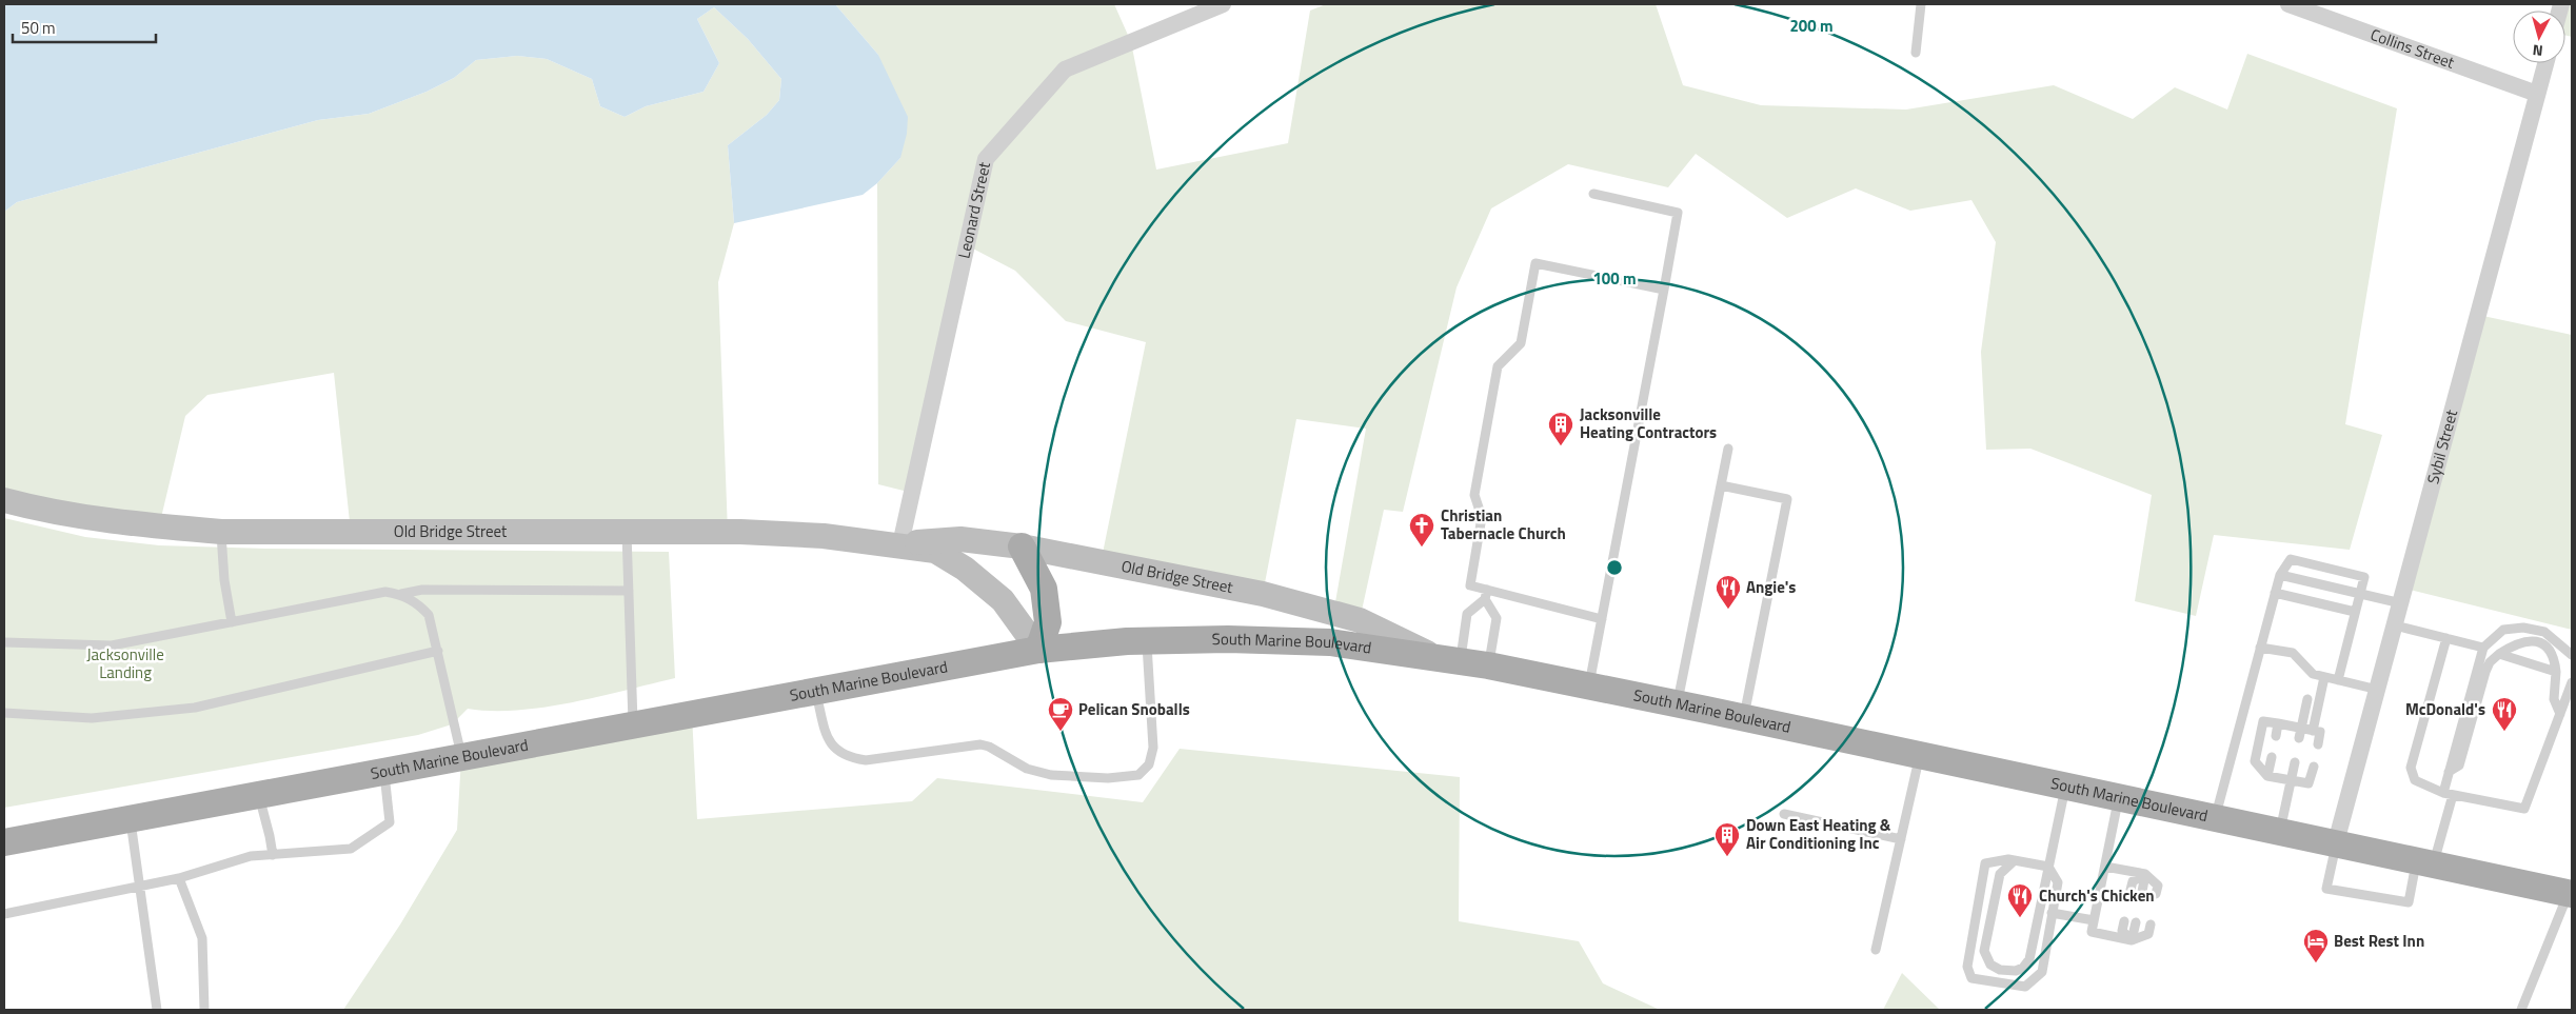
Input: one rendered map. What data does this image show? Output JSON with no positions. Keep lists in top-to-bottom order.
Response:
{
  "streets": {
    "main road": ["Old Bridge Street", "South Marine Boulevard"],
    "street": ["Collins Street", "Leonard Street", "Sybil Street"]
  },
  "crossings": [
    ["Collins Street", "Sybil Street"],
    ["Leonard Street", "Old Bridge Street"],
    ["Sybil Street", "South Marine Boulevard"],
    ["Old Bridge Street", "South Marine Boulevard"]
  ],
  "parks": ["Jacksonville Landing"],
  "places": {
    "building": ["Jacksonville Heating Contractors", "Down East Heating & Air Conditioning Inc"],
    "church": ["Christian Tabernacle Church"],
    "restaurant": ["Angie's", "McDonald's", "Church's Chicken"],
    "cafe": ["Pelican Snoballs"],
    "hotel": ["Best Rest Inn"]
  },
  "scale_bar": "50 m",
  "north": "bottom",
  "rings": ["200 m", "100 m"]
}
